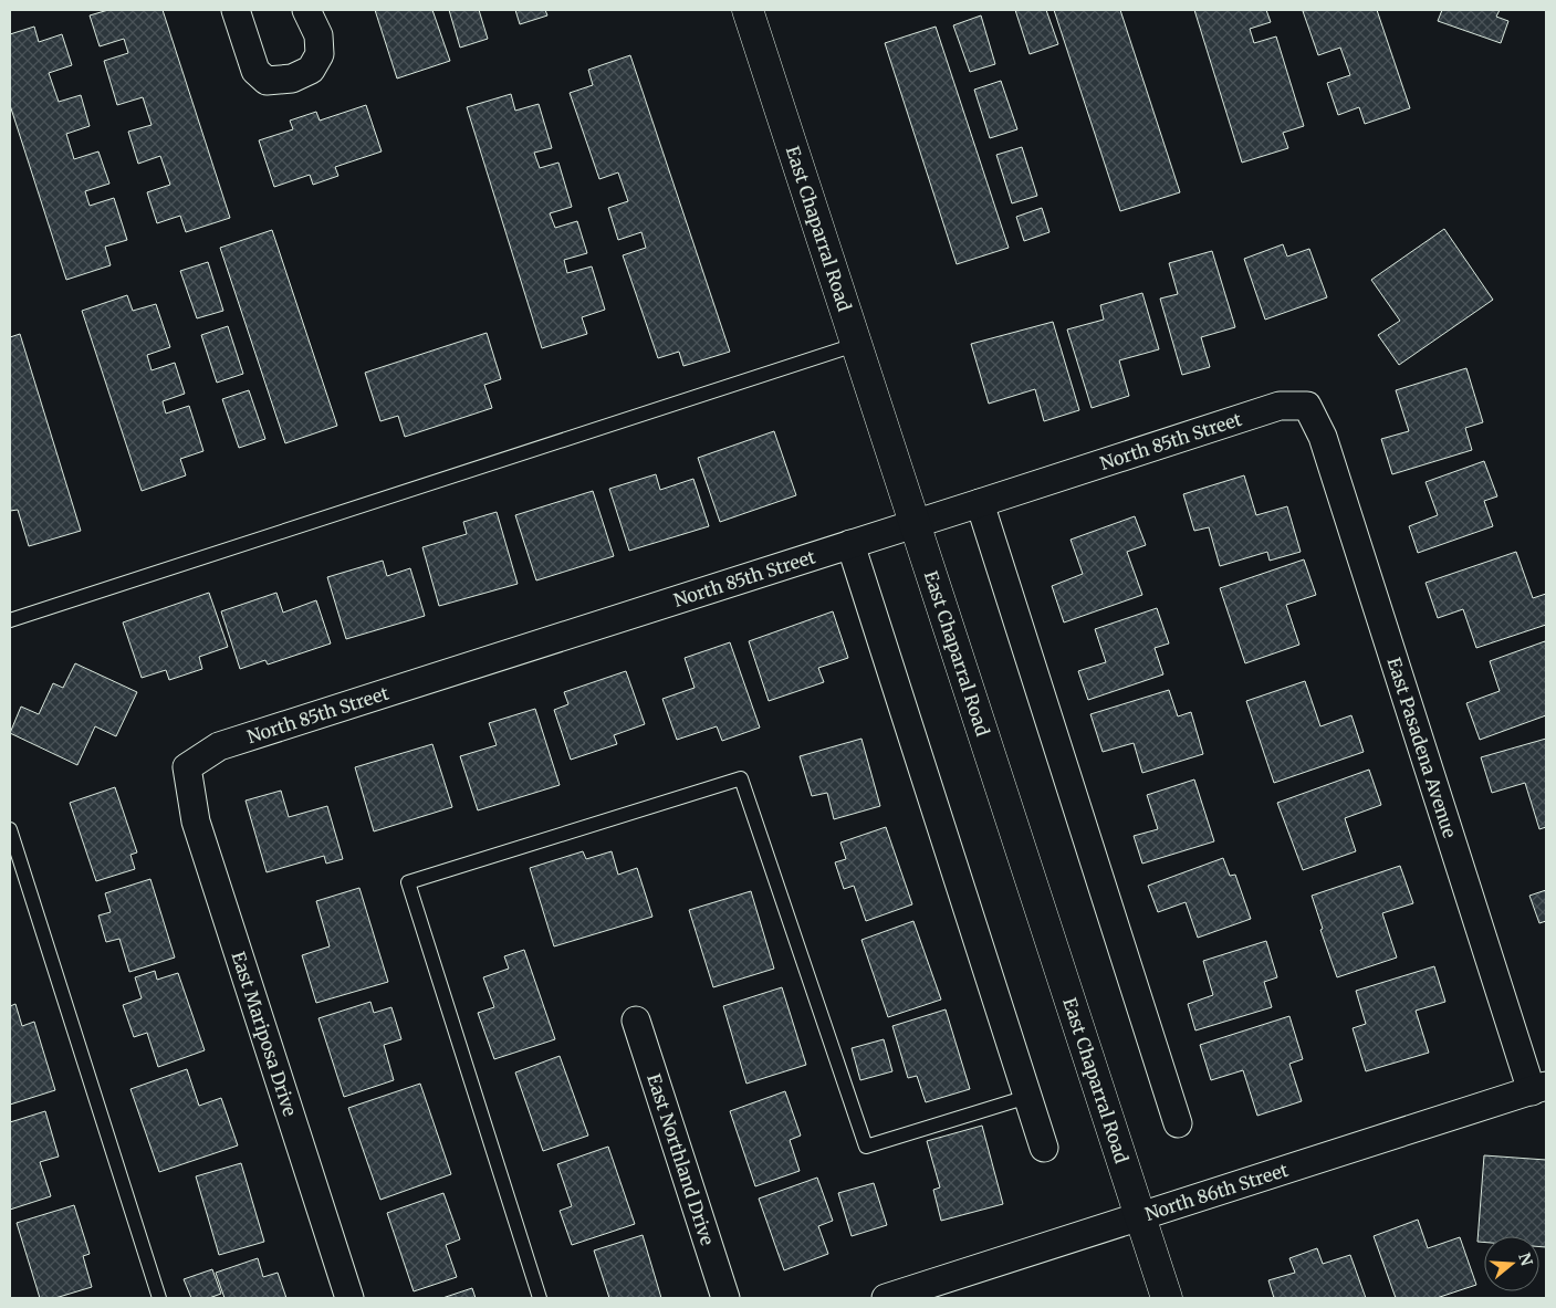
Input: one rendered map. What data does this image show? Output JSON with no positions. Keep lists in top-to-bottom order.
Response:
{
  "streets": {
    "main road": ["East Chaparral Road"],
    "street": [
      "North 85th Street",
      "East Pasadena Avenue",
      "East Mariposa Drive",
      "East Northland Drive",
      "North 86th Street"
    ]
  },
  "crossings": [
    ["East Chaparral Road", "North 85th Street"],
    ["East Chaparral Road", "North 86th Street"],
    ["North 85th Street", "East Pasadena Avenue"],
    ["North 85th Street", "East Mariposa Drive"],
    ["East Pasadena Avenue", "North 86th Street"]
  ],
  "north": "right"
}
